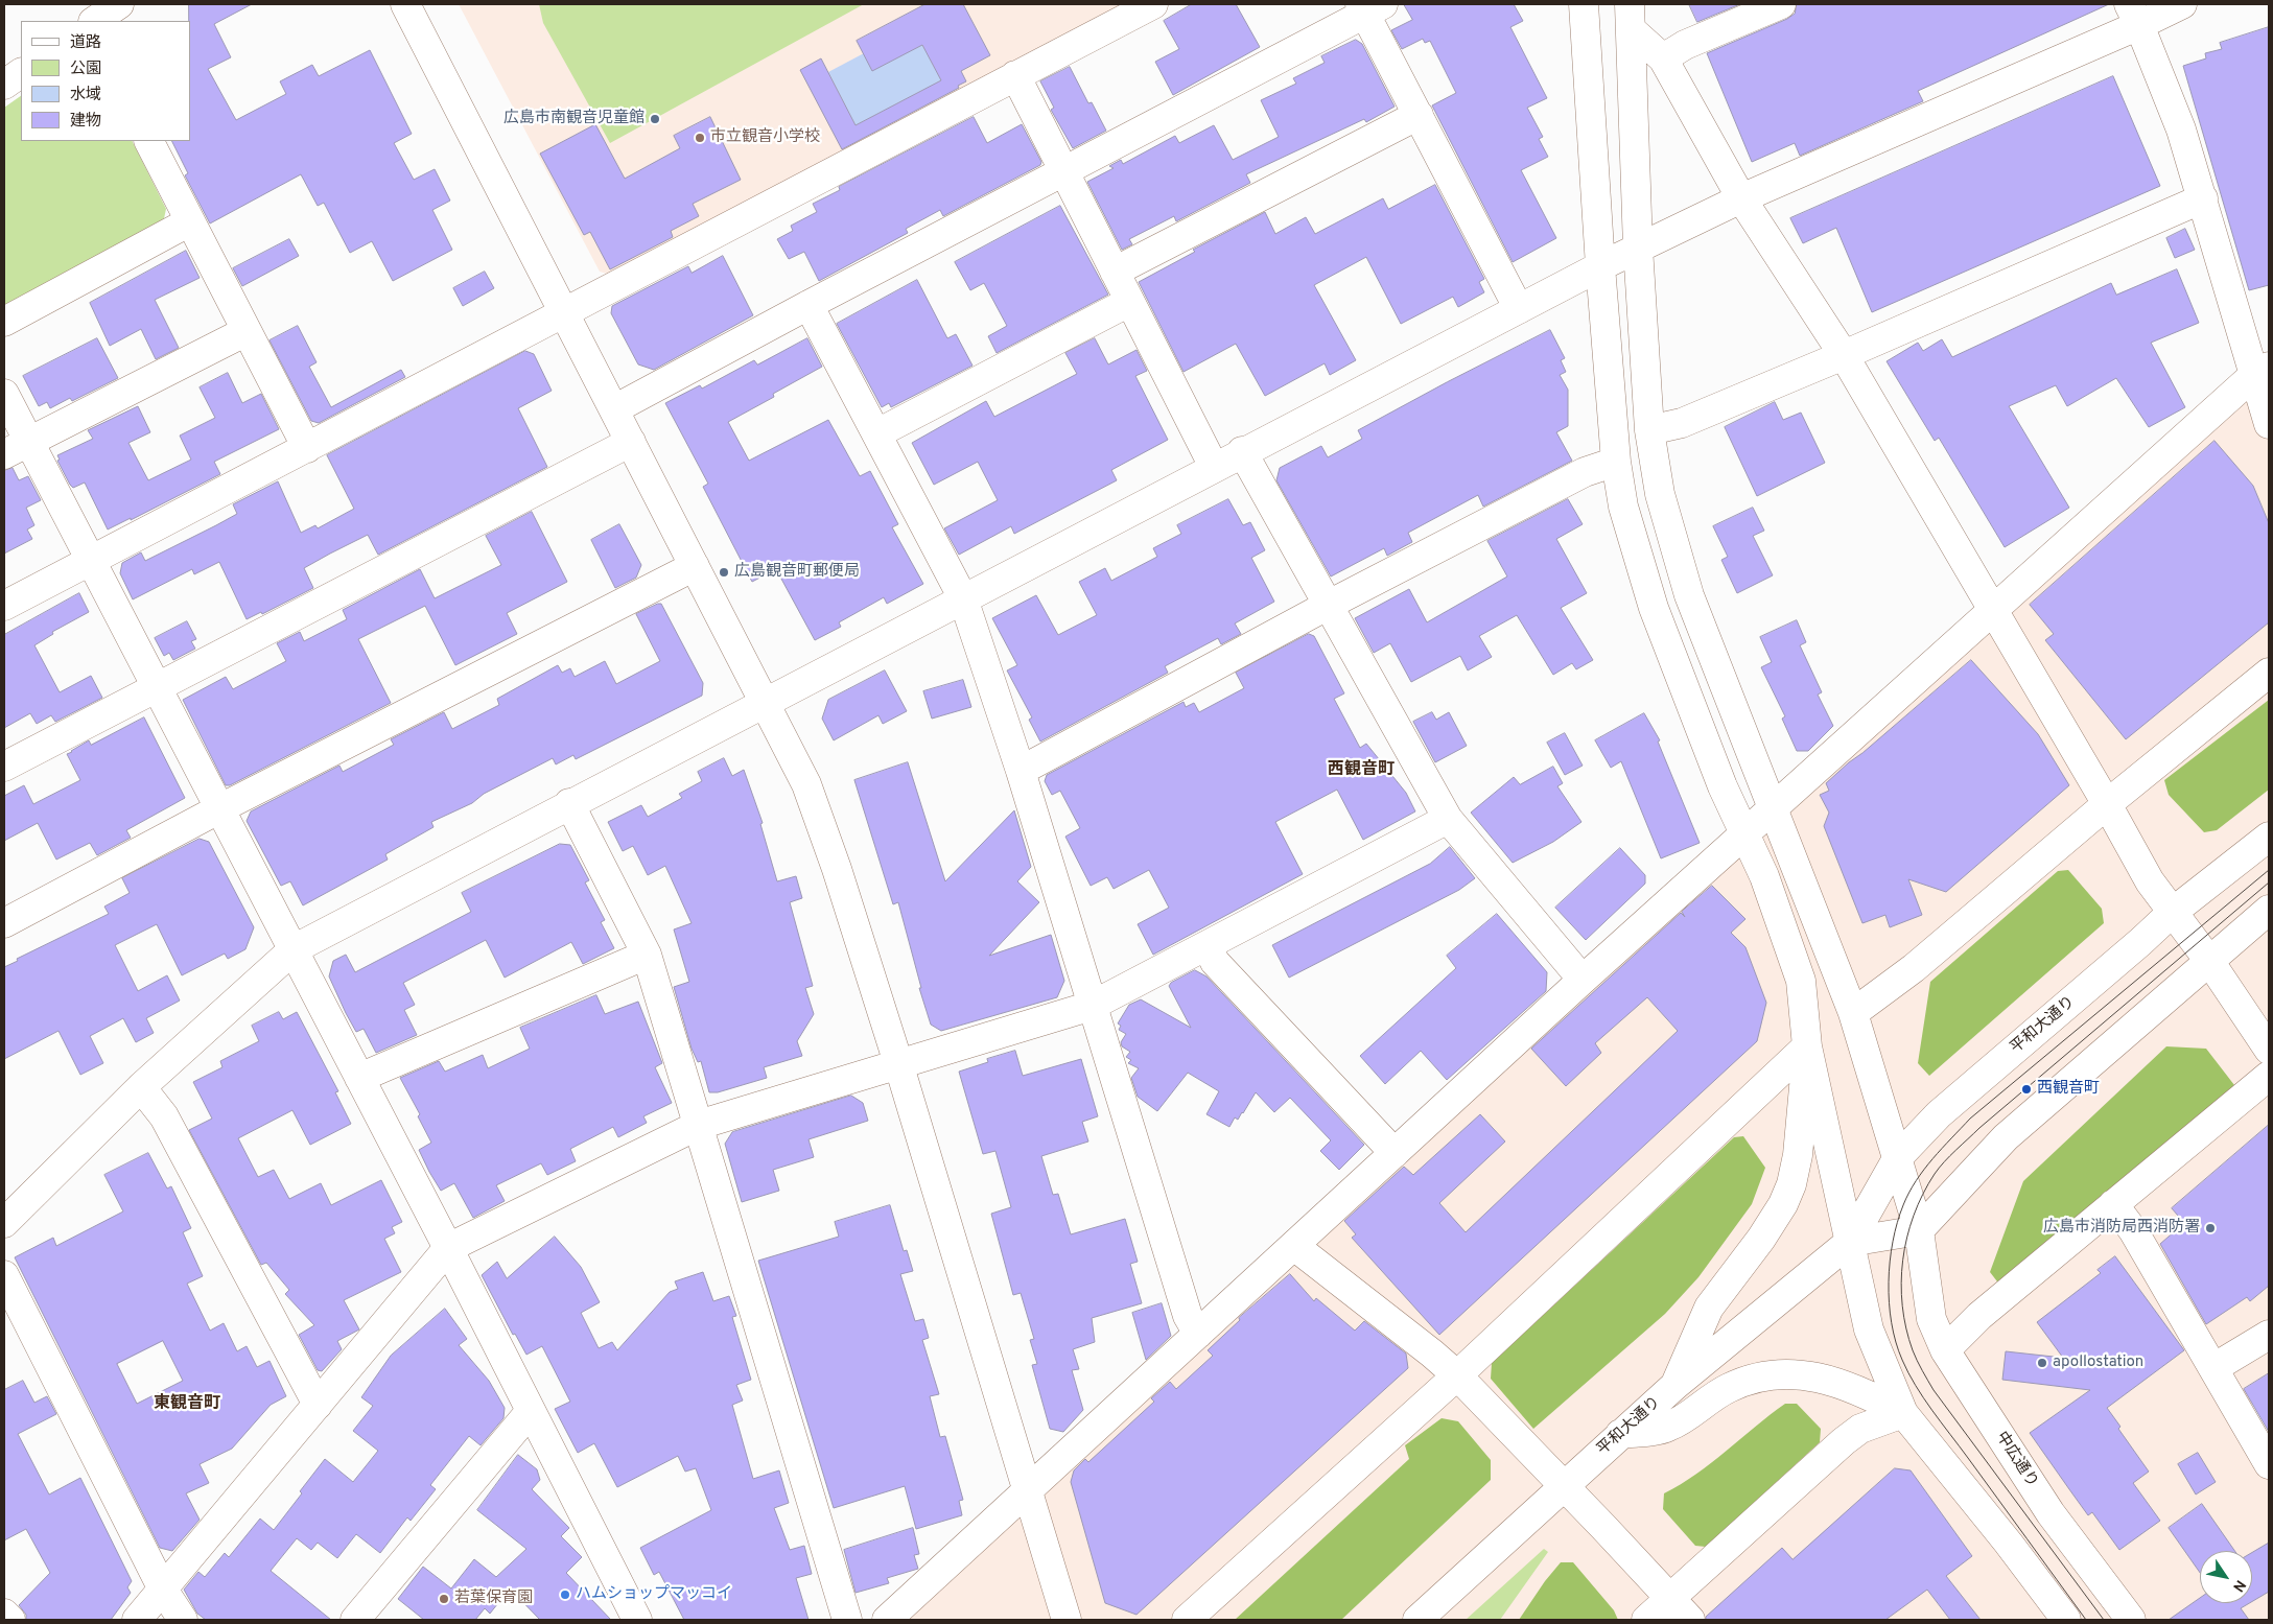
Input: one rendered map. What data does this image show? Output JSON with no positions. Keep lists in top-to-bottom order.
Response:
{
  "streets": {
    "street": ["平和大通り", "中広通り"]
  },
  "crossings": [
    ["平和大通り", "中広通り"]
  ],
  "districts": ["西観音町", "東観音町"],
  "places": [
    "広島市南観音児童館",
    "市立観音小学校",
    "広島観音町郵便局",
    "西観音町",
    "広島市消防局西消防署",
    "apollostation",
    "ハムショップマッコイ",
    "若葉保育園"
  ],
  "legend": [
    "道路",
    "公園",
    "水域",
    "建物"
  ],
  "north": "bottom right"
}
